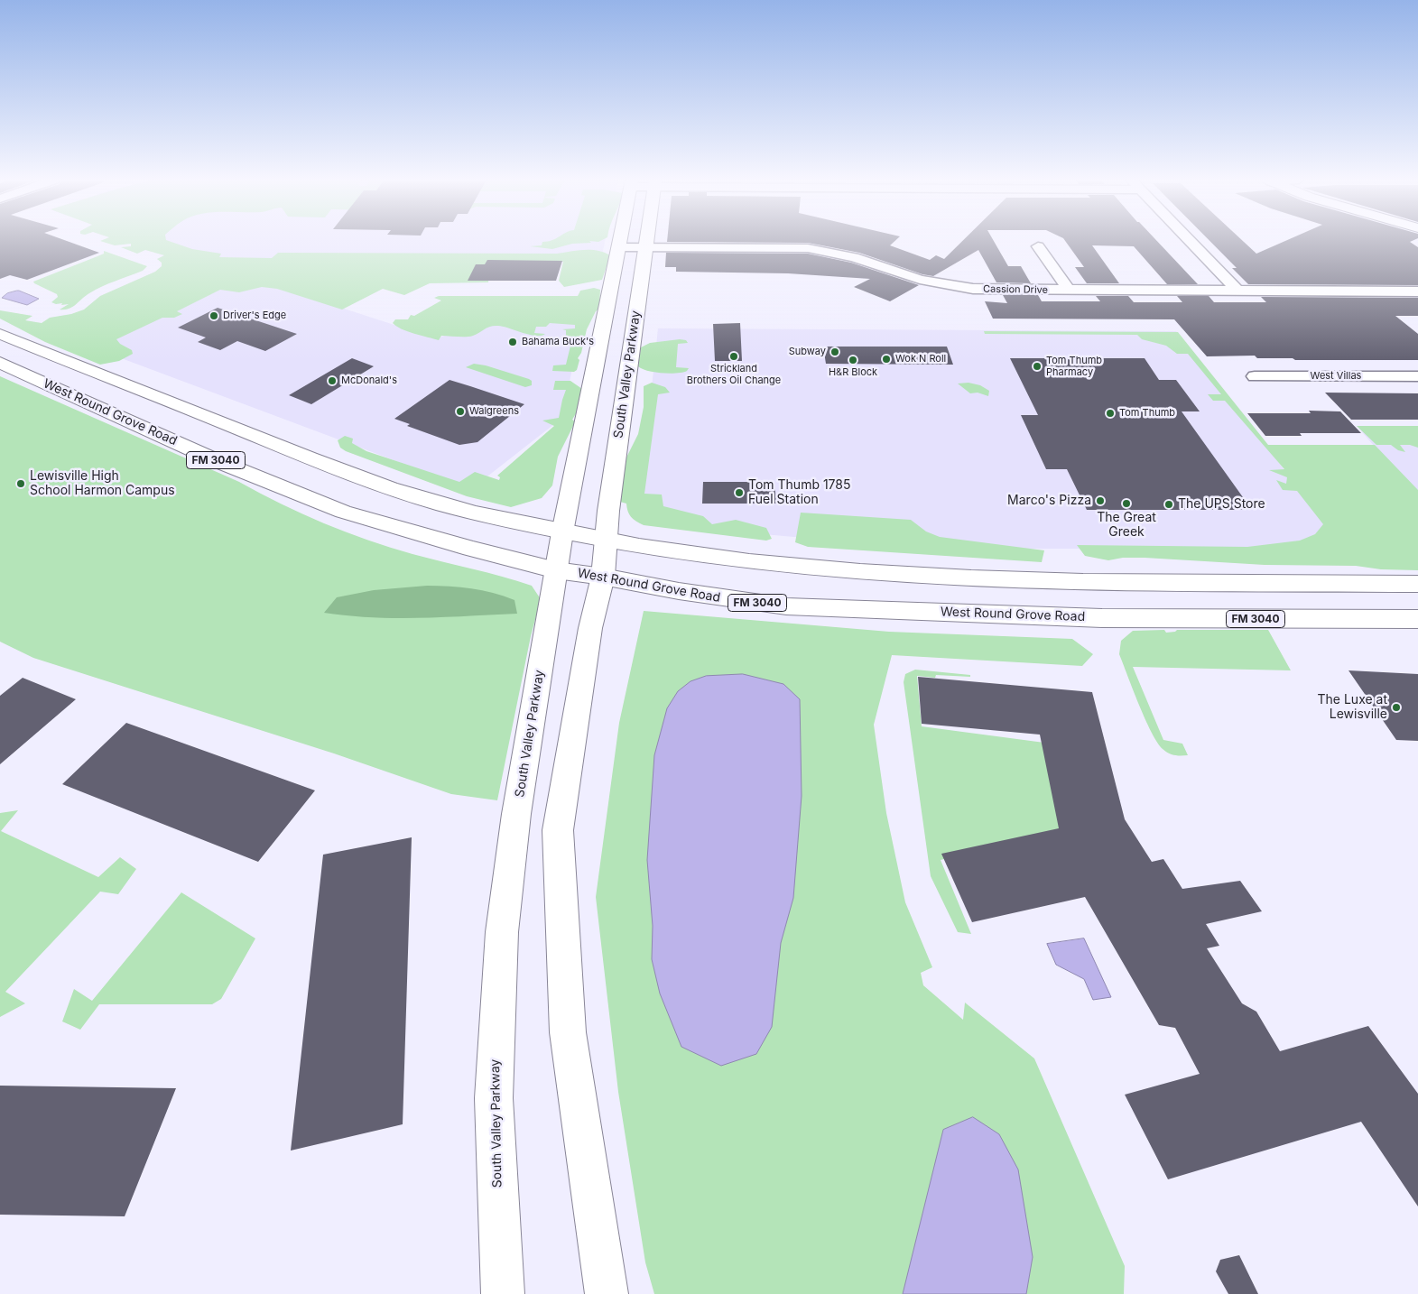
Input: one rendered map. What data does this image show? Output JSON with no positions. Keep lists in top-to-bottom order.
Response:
{
  "streets": {
    "main road": ["South Valley Parkway", "West Round Grove Road", "FM 3040"],
    "street": ["Cassion Drive", "West Villas"]
  },
  "crossings": [
    ["Cassion Drive", "South Valley Parkway"],
    ["South Valley Parkway", "West Round Grove Road"],
    ["South Valley Parkway", "FM 3040"]
  ],
  "places": [
    "Driver's Edge",
    "Bahama Buck's",
    "Subway",
    "Strickland Brothers Oil Change",
    "Wok N Roll",
    "H&R Block",
    "Tom Thumb Pharmacy",
    "McDonald's",
    "Walgreens",
    "Tom Thumb",
    "Lewisville High School Harmon Campus",
    "Tom Thumb 1785 Fuel Station",
    "Marco's Pizza",
    "The Great Greek",
    "The UPS Store",
    "The Luxe at Lewisville"
  ]
}
